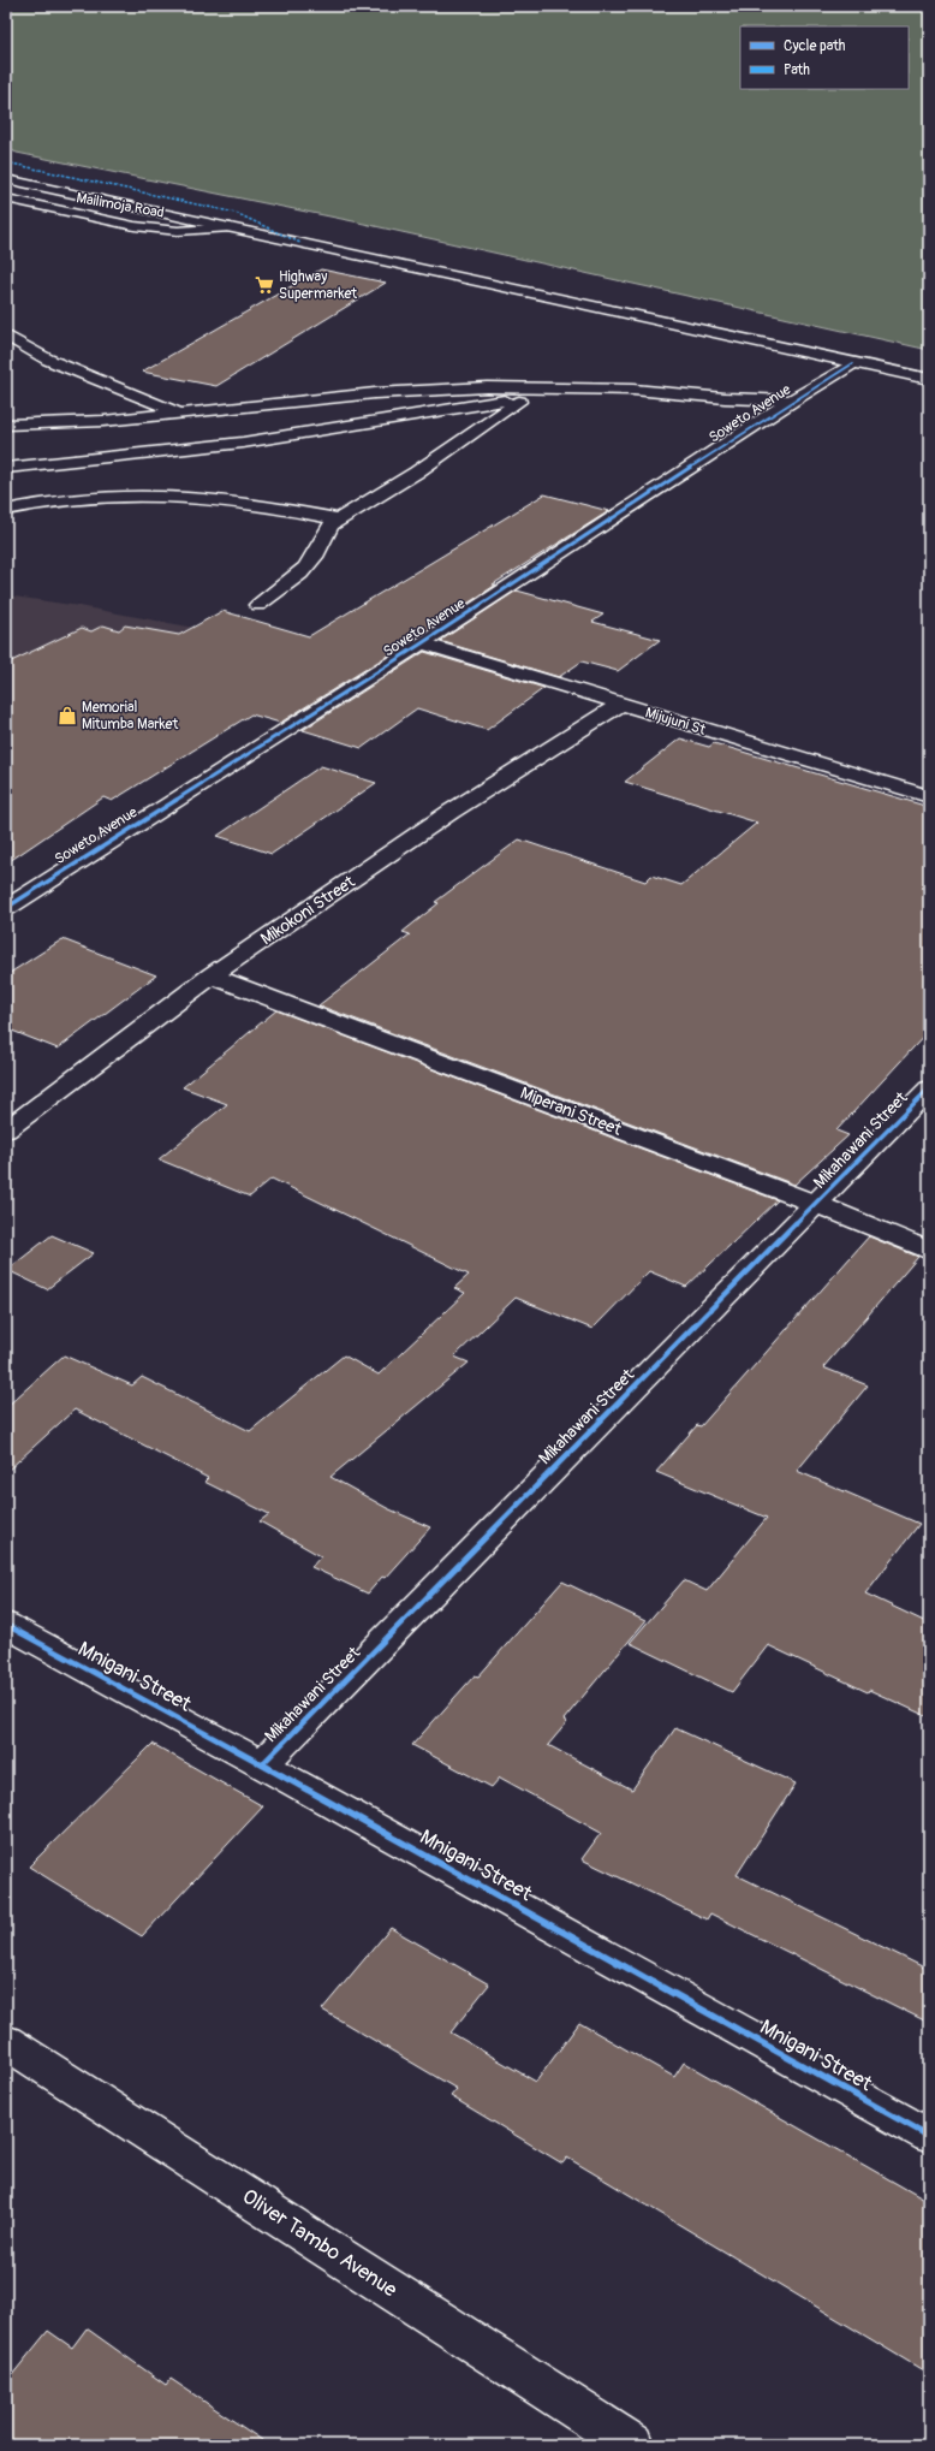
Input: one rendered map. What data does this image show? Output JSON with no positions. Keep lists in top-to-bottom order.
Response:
{
  "streets": {
    "main road": [
      "Mailimoja Road",
      "Soweto Avenue",
      "Mijujuni St",
      "Mikokoni Street",
      "Miperani Street",
      "Mikahawani Street",
      "Mnigani Street",
      "Oliver Tambo Avenue"
    ]
  },
  "crossings": [
    ["Soweto Avenue", "Mijujuni St"],
    ["Mijujuni St", "Mikokoni Street"],
    ["Mikokoni Street", "Miperani Street"],
    ["Miperani Street", "Mikahawani Street"],
    ["Mikahawani Street", "Mnigani Street"]
  ],
  "places": {
    "supermarket": ["Highway Supermarket"],
    "shop": ["Memorial Mitumba Market"]
  },
  "legend": ["Cycle path", "Path"]
}
